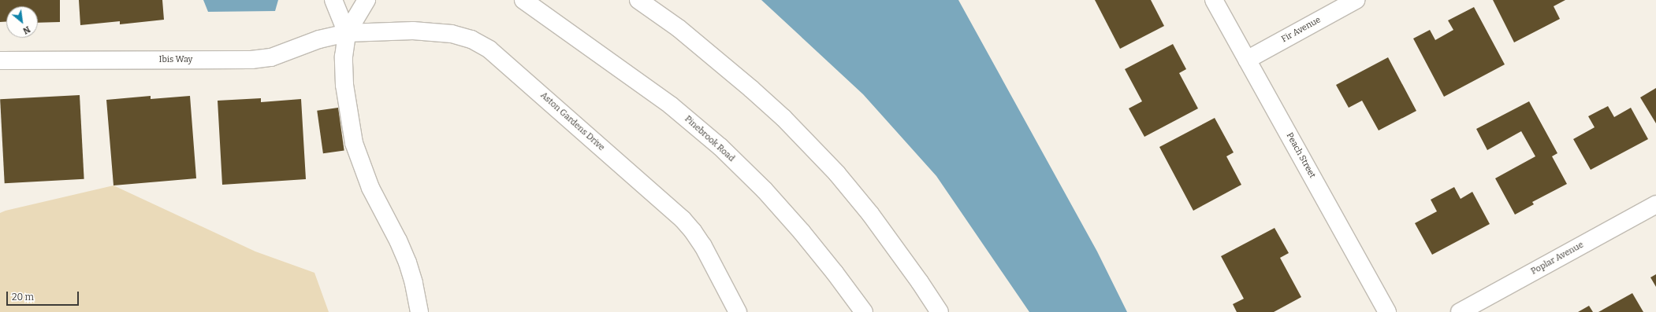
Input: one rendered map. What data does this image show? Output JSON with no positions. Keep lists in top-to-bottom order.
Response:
{
  "streets": {
    "street": [
      "Fir Avenue",
      "Ibis Way",
      "Aston Gardens Drive",
      "Pinebrook Road",
      "Peach Street",
      "Poplar Avenue"
    ]
  },
  "crossings": [
    ["Fir Avenue", "Peach Street"],
    ["Ibis Way", "Aston Gardens Drive"]
  ],
  "scale_bar": "20 m",
  "north": "bottom right"
}
